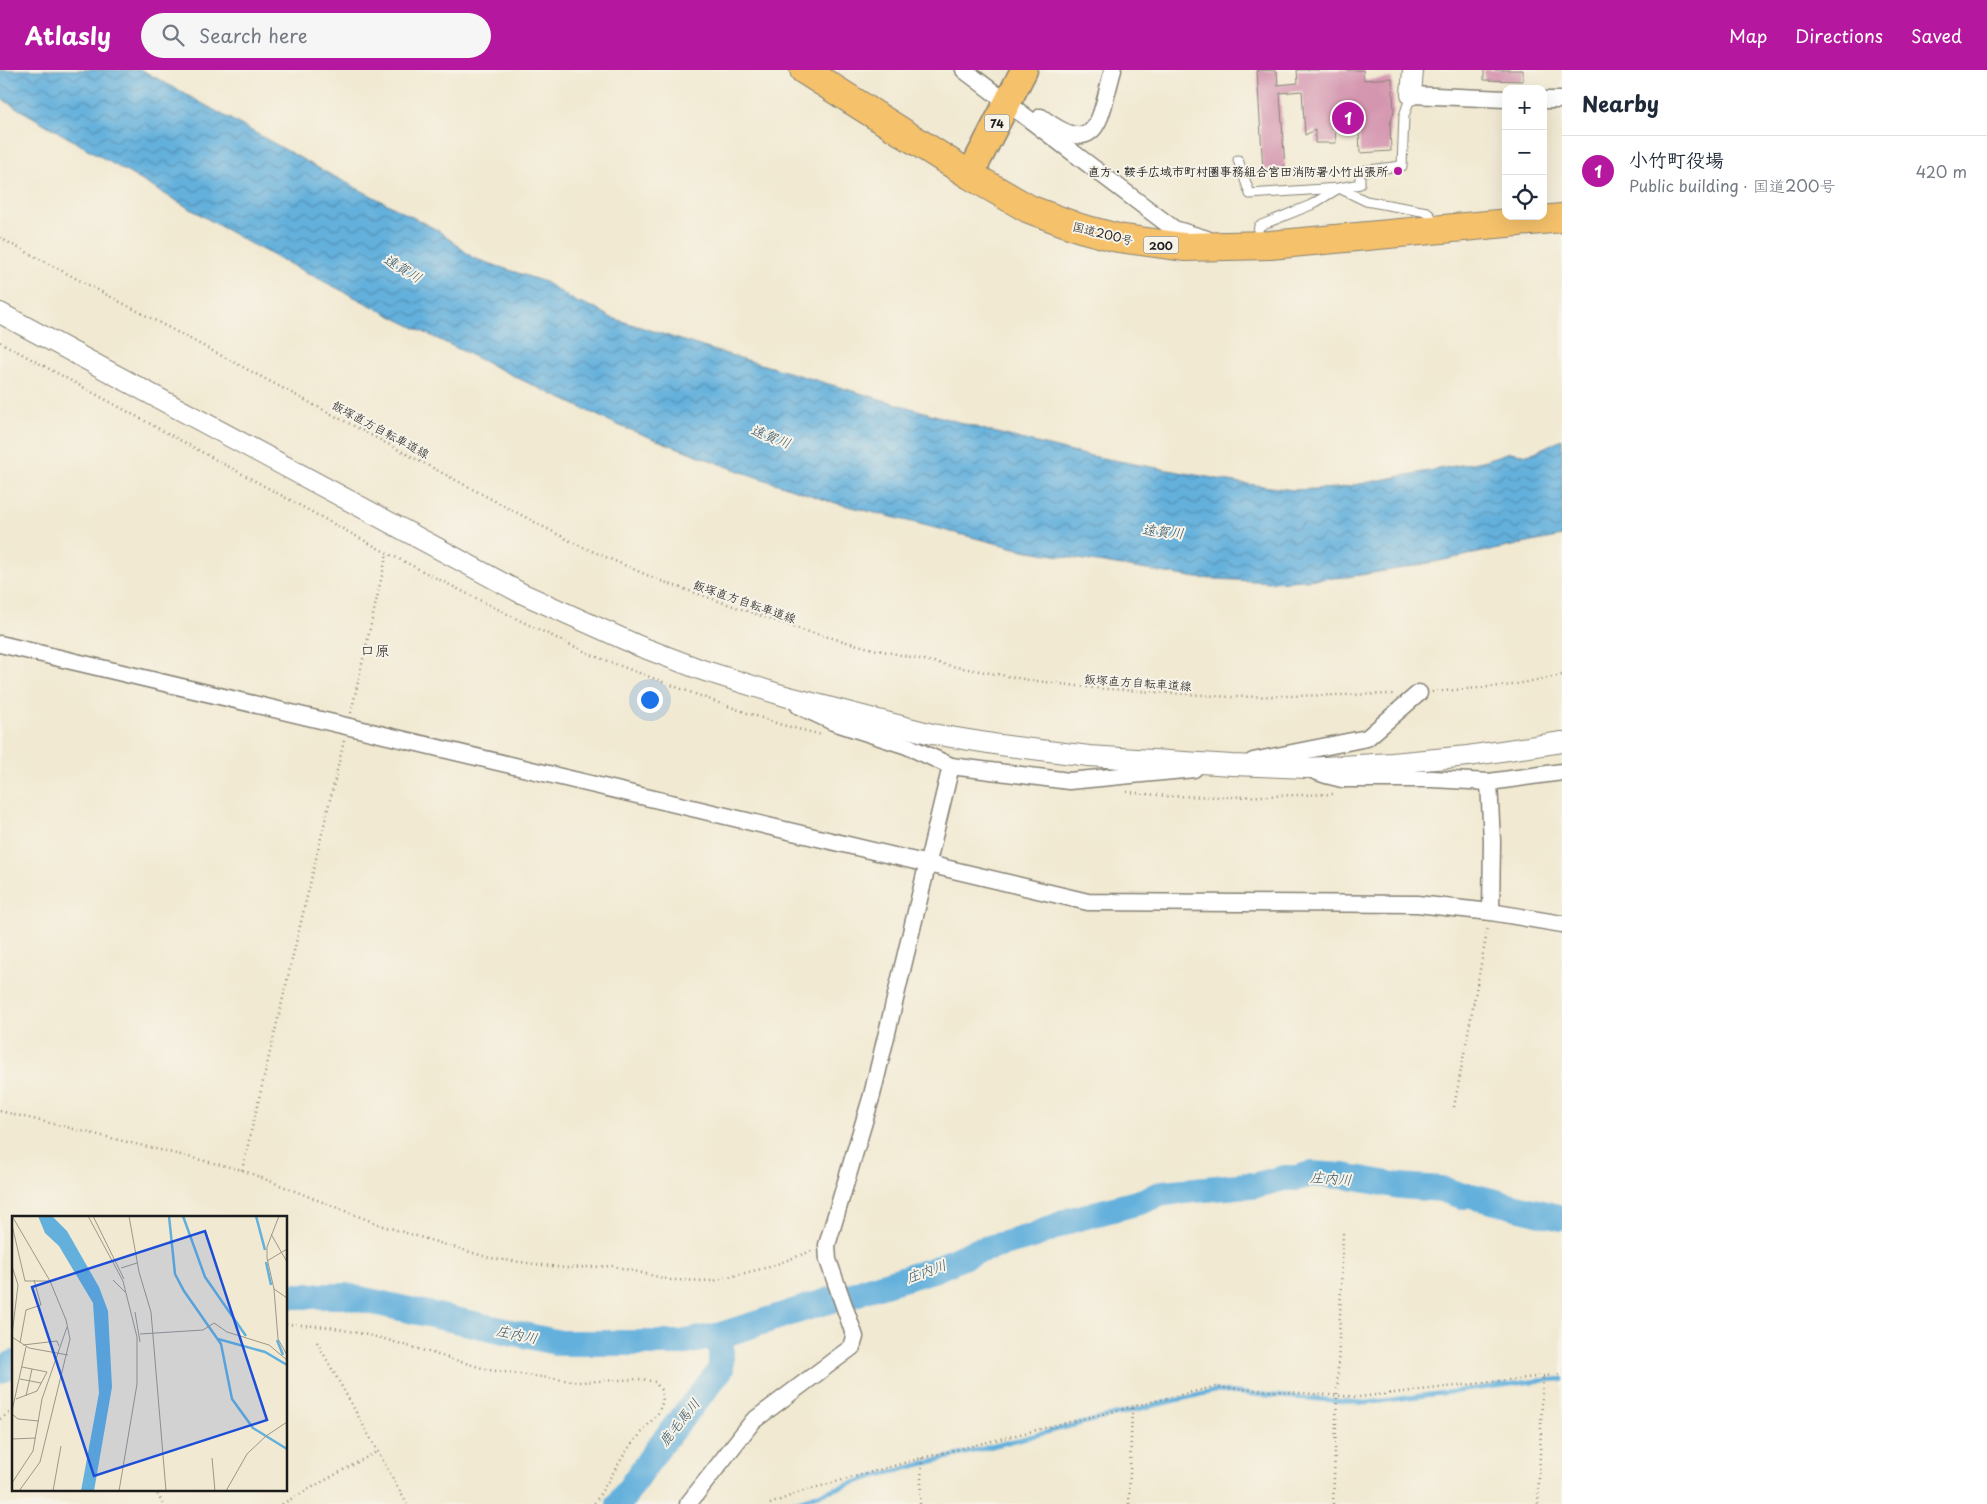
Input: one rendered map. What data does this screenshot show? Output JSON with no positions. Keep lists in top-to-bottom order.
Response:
{
  "streets": {
    "highway": ["国道200号", "200"],
    "main road": ["74"],
    "path": ["飯塚直方自転車道線"]
  },
  "crossings": [
    ["74", "国道200号"]
  ],
  "districts": ["口原"],
  "water": ["遠賀川", "庄内川", "鹿毛馬川"],
  "places": ["直方・鞍手広域市町村圏事務組合宮田消防署小竹出張所"],
  "page": {
    "header": "Atlasly",
    "search": "Search here",
    "nav": ["Map", "Directions", "Saved"],
    "heading": "Nearby",
    "map_buttons": ["+", "−"],
    "pins": "1",
    "list": [
      {
        "mark": "1",
        "name": "小竹町役場",
        "note": "Public building · 国道200号",
        "value": "420 m"
      }
    ]
  }
}
